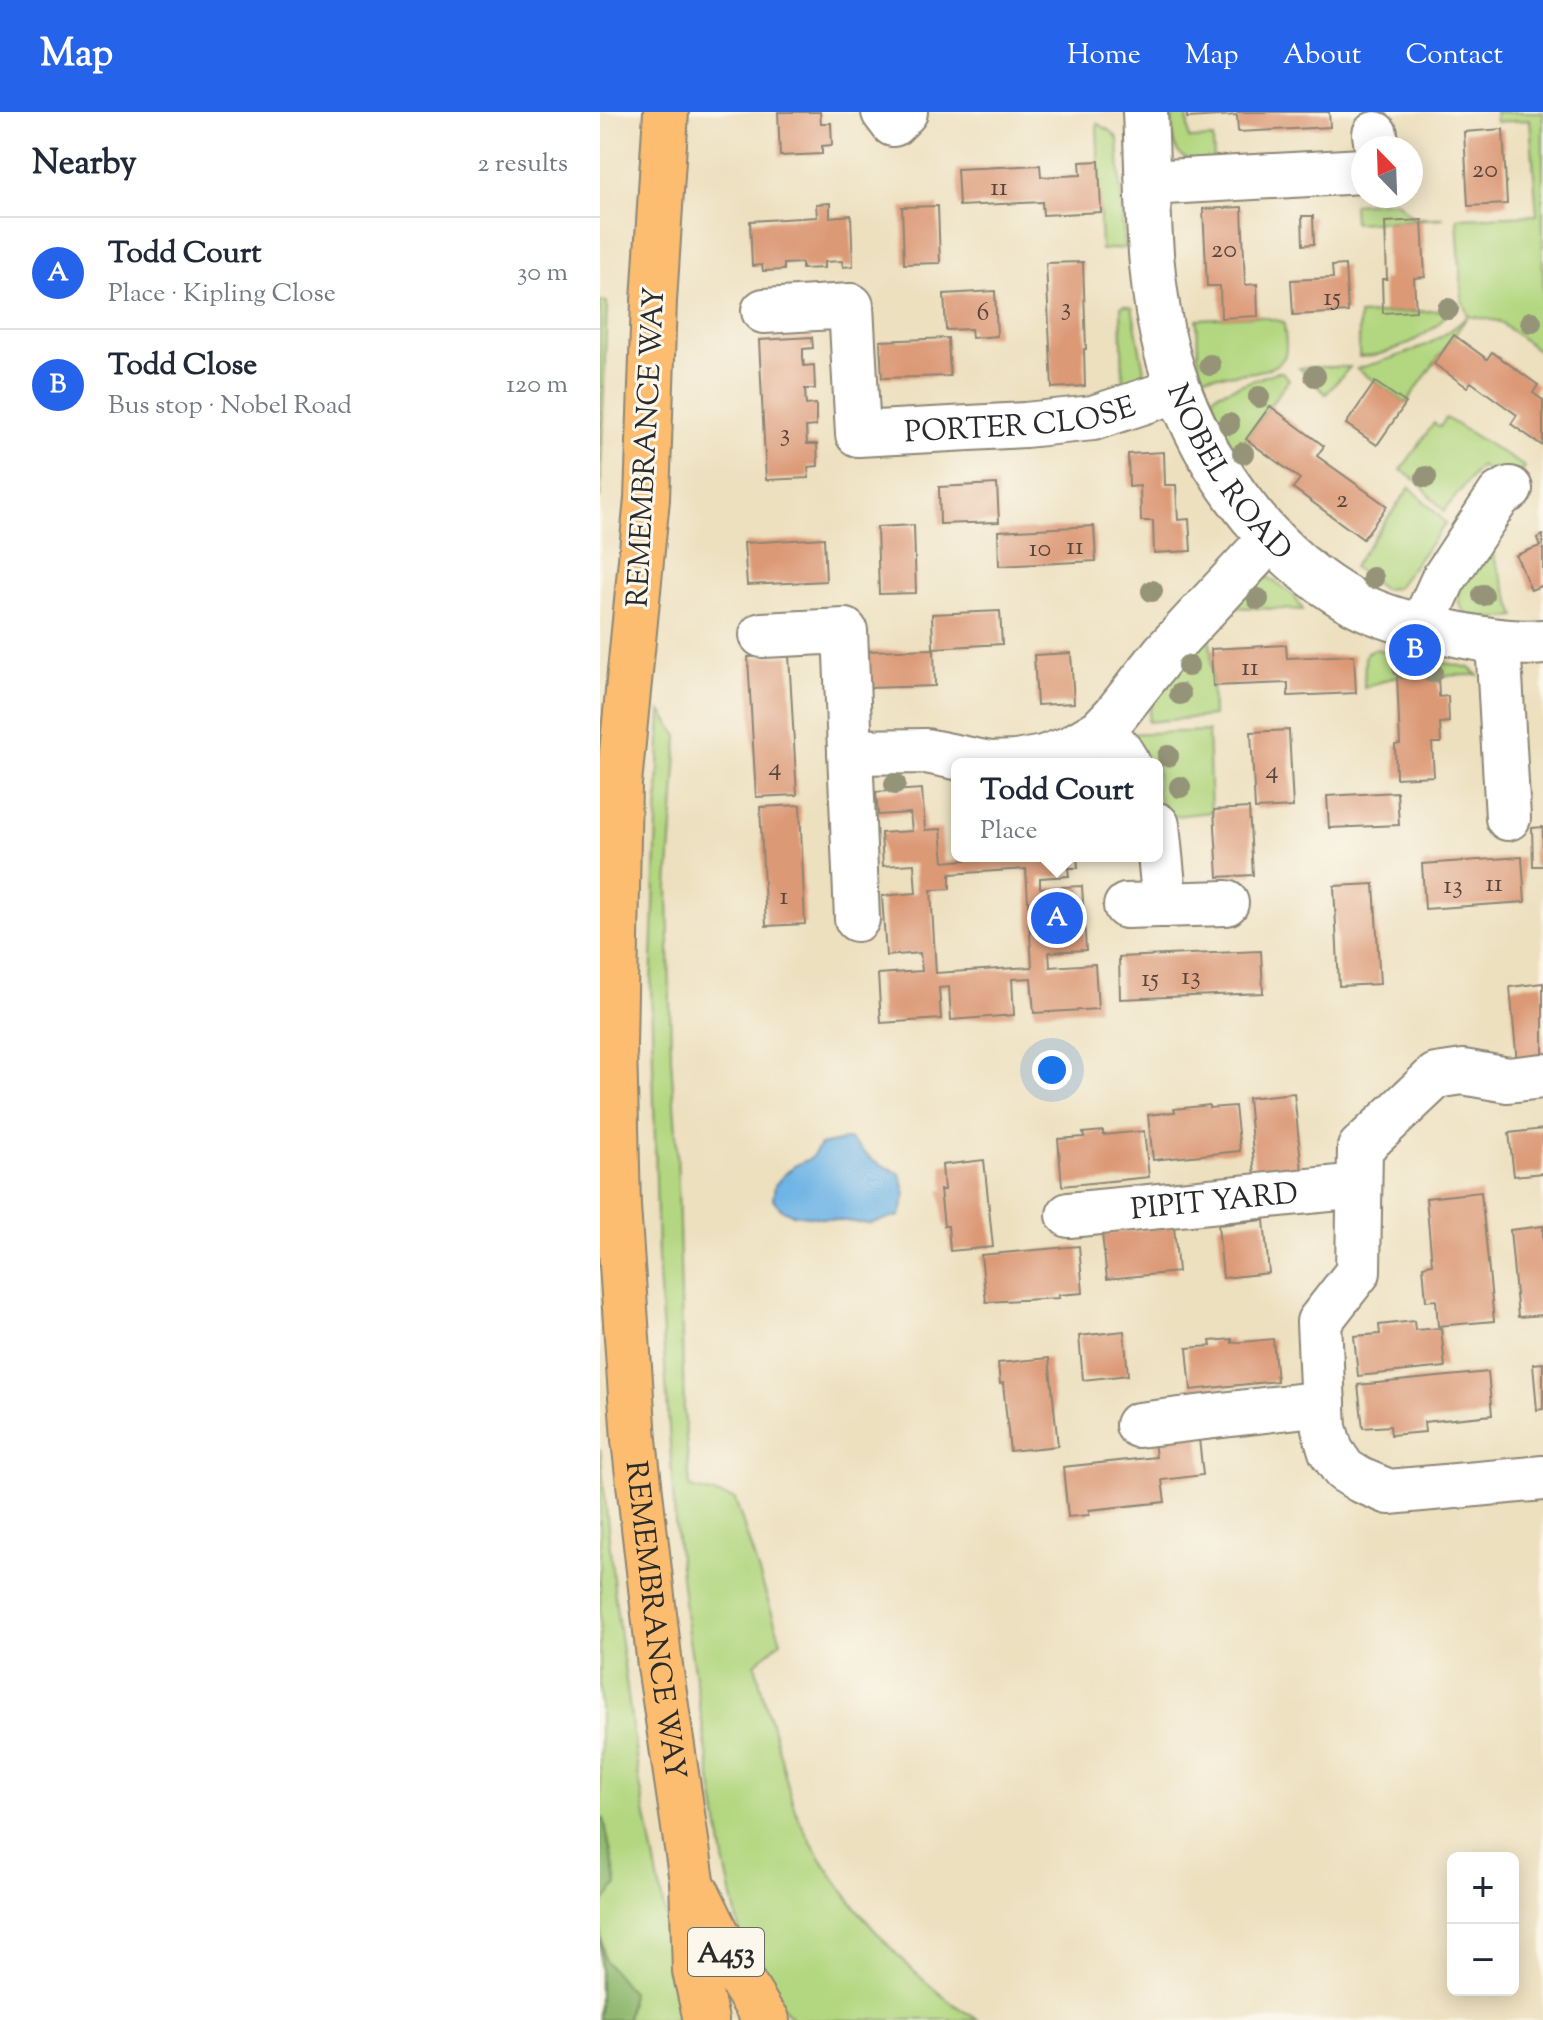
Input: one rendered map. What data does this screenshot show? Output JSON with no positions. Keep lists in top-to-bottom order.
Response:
{
  "streets": {
    "highway": ["REMEMBRANCE WAY", "A453"],
    "street": ["PORTER CLOSE", "NOBEL ROAD", "PIPIT YARD"]
  },
  "crossings": [
    ["PORTER CLOSE", "NOBEL ROAD"]
  ],
  "house_numbers": [
    "20",
    "11",
    "20",
    "15",
    "3",
    "6",
    "3",
    "2",
    "11",
    "10",
    "11",
    "4",
    "4",
    "11",
    "13",
    "1",
    "13",
    "15"
  ],
  "north": "top left",
  "page": {
    "header": "Map",
    "nav": [
      "Home",
      "Map",
      "About",
      "Contact"
    ],
    "heading": ["Nearby", "2 results"],
    "list": [
      {
        "mark": "A",
        "name": "Todd Court",
        "note": "Place · Kipling Close",
        "value": "30 m"
      },
      {
        "mark": "B",
        "name": "Todd Close",
        "note": "Bus stop · Nobel Road",
        "value": "120 m"
      }
    ],
    "pins": ["B", "A"],
    "popup": ["Todd Court", "Place"],
    "map_buttons": ["+", "−"]
  }
}
